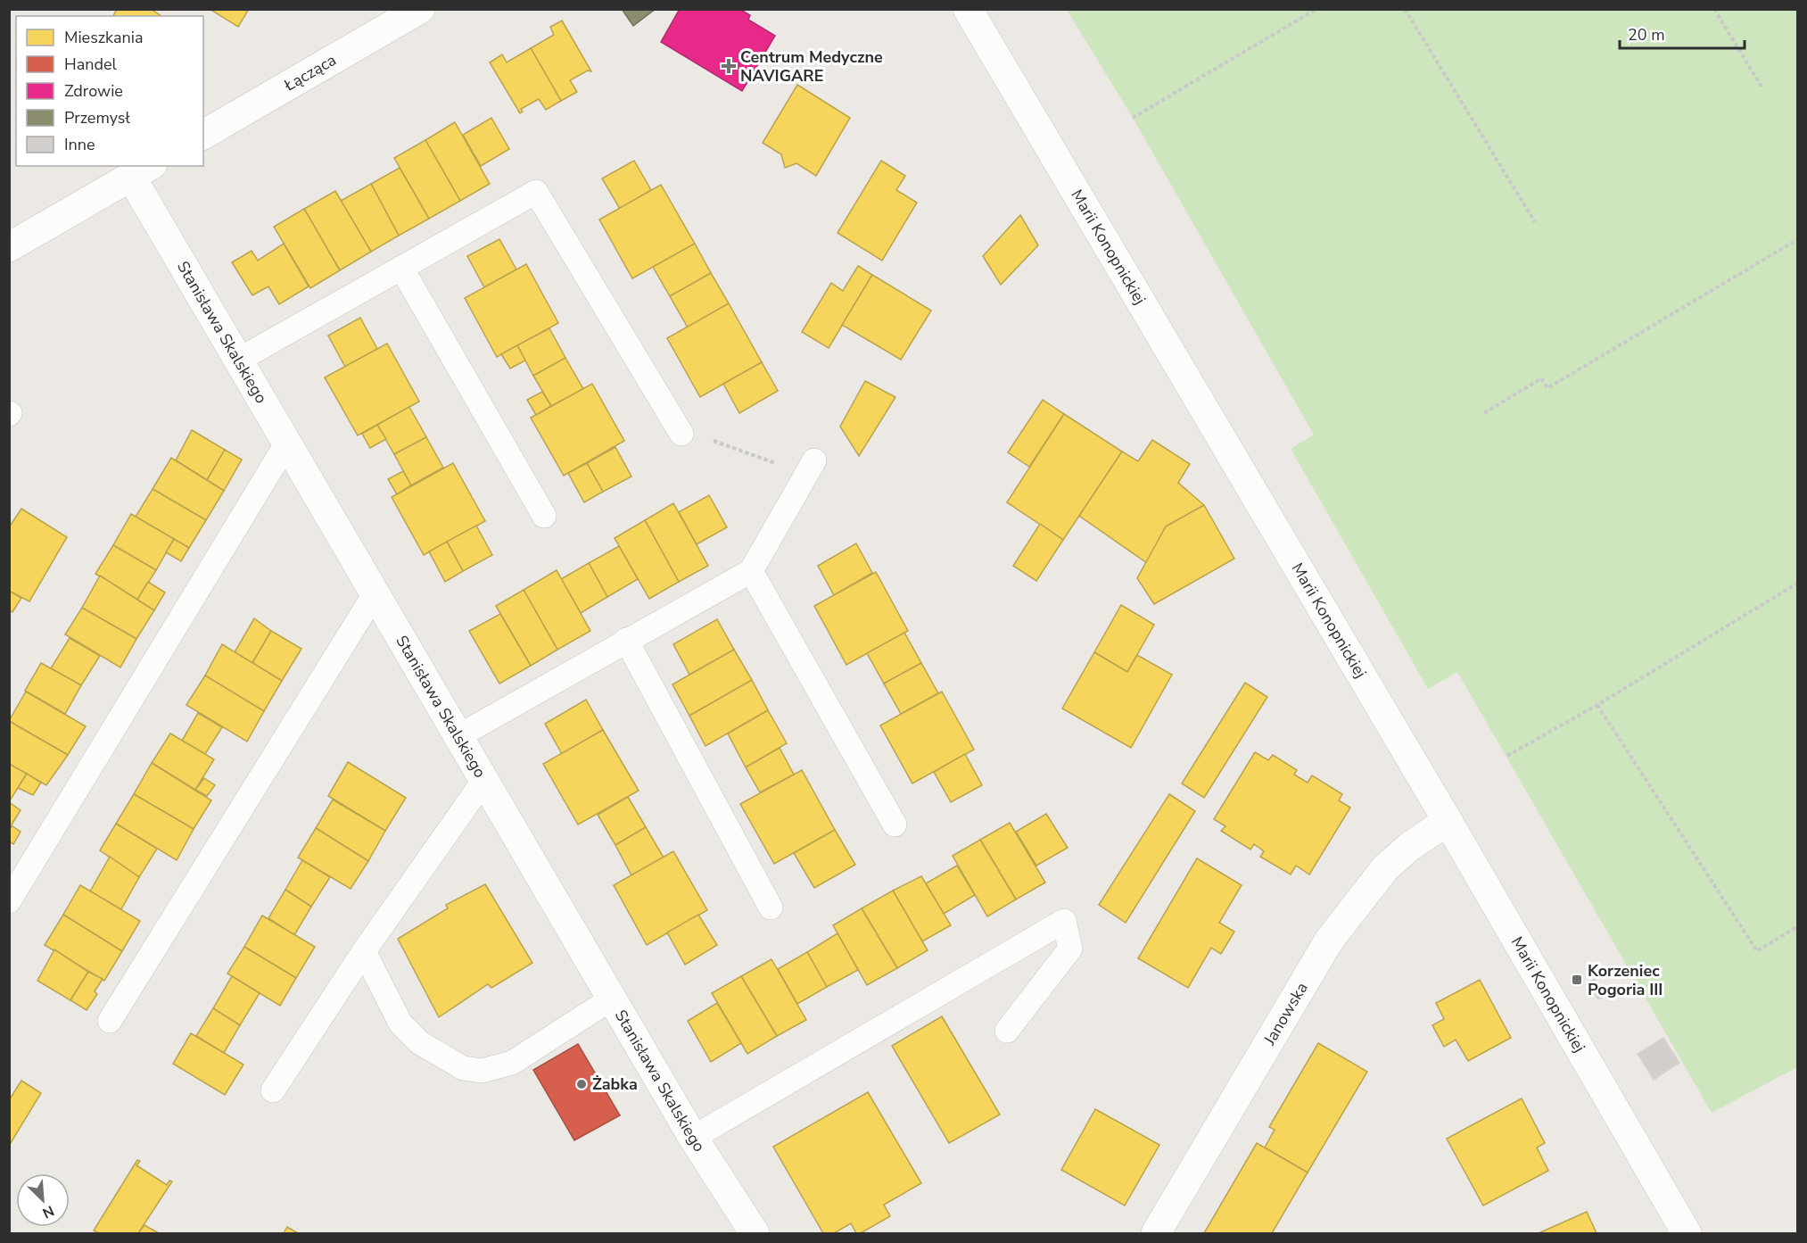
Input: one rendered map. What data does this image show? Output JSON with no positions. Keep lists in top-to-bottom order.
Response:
{
  "streets": {
    "street": [
      "Łącząca",
      "Marii Konopnickiej",
      "Stanisława Skalskiego",
      "Janowska"
    ]
  },
  "crossings": [
    ["Marii Konopnickiej", "Janowska"]
  ],
  "places": {
    "health": ["Centrum Medyczne NAVIGARE"],
    "transit": ["Korzeniec Pogoria III"],
    "other": ["Żabka"]
  },
  "legend": [
    "Mieszkania",
    "Handel",
    "Zdrowie",
    "Przemysł",
    "Inne"
  ],
  "scale_bar": "20 m",
  "north": "bottom right"
}
